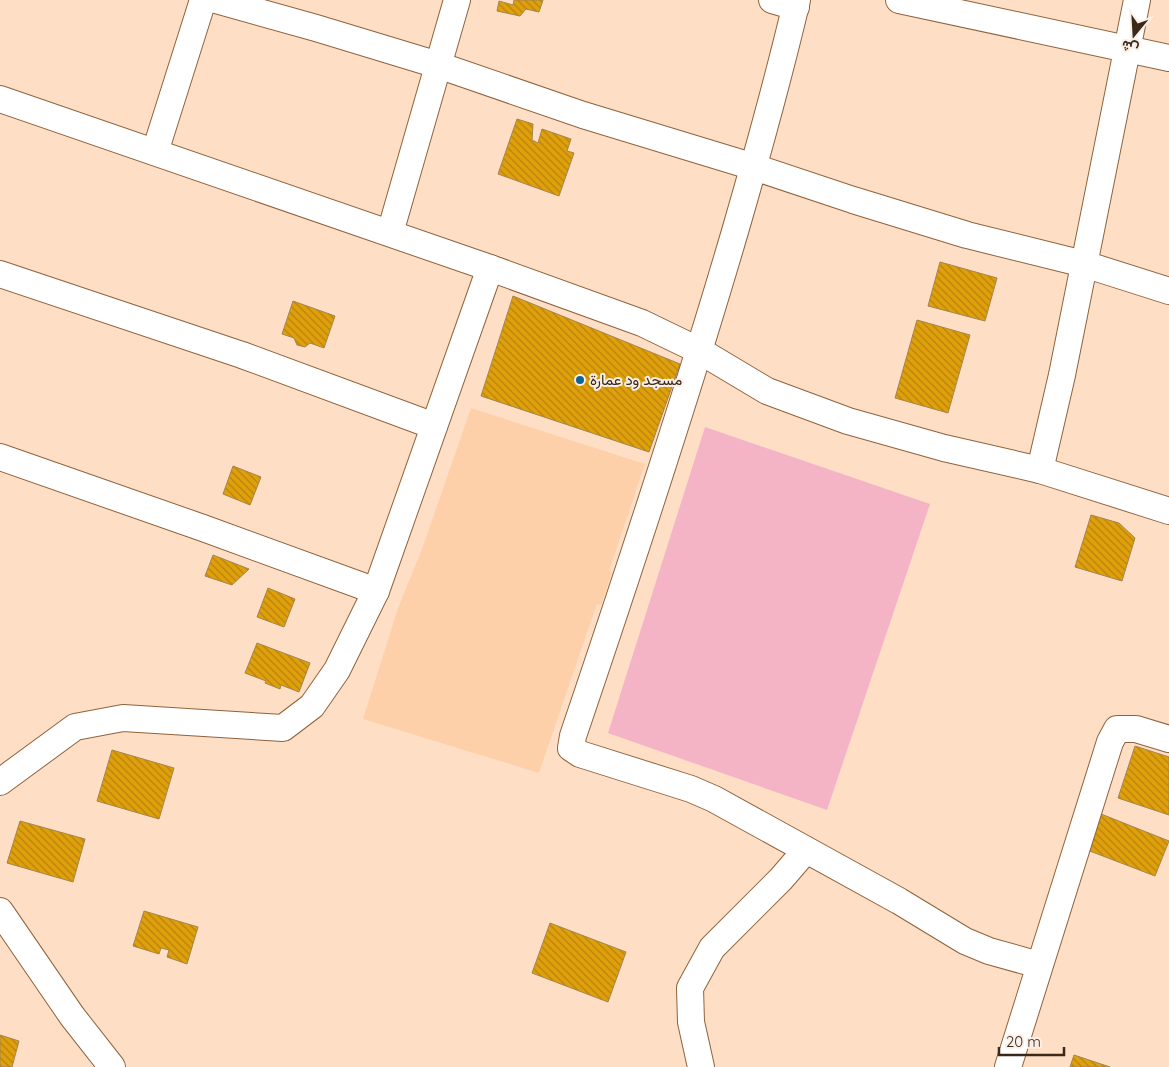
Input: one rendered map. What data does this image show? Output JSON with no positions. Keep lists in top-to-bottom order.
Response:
{
  "places": ["مسجد ود عمارة"],
  "scale_bar": "20 m",
  "north": "bottom"
}
